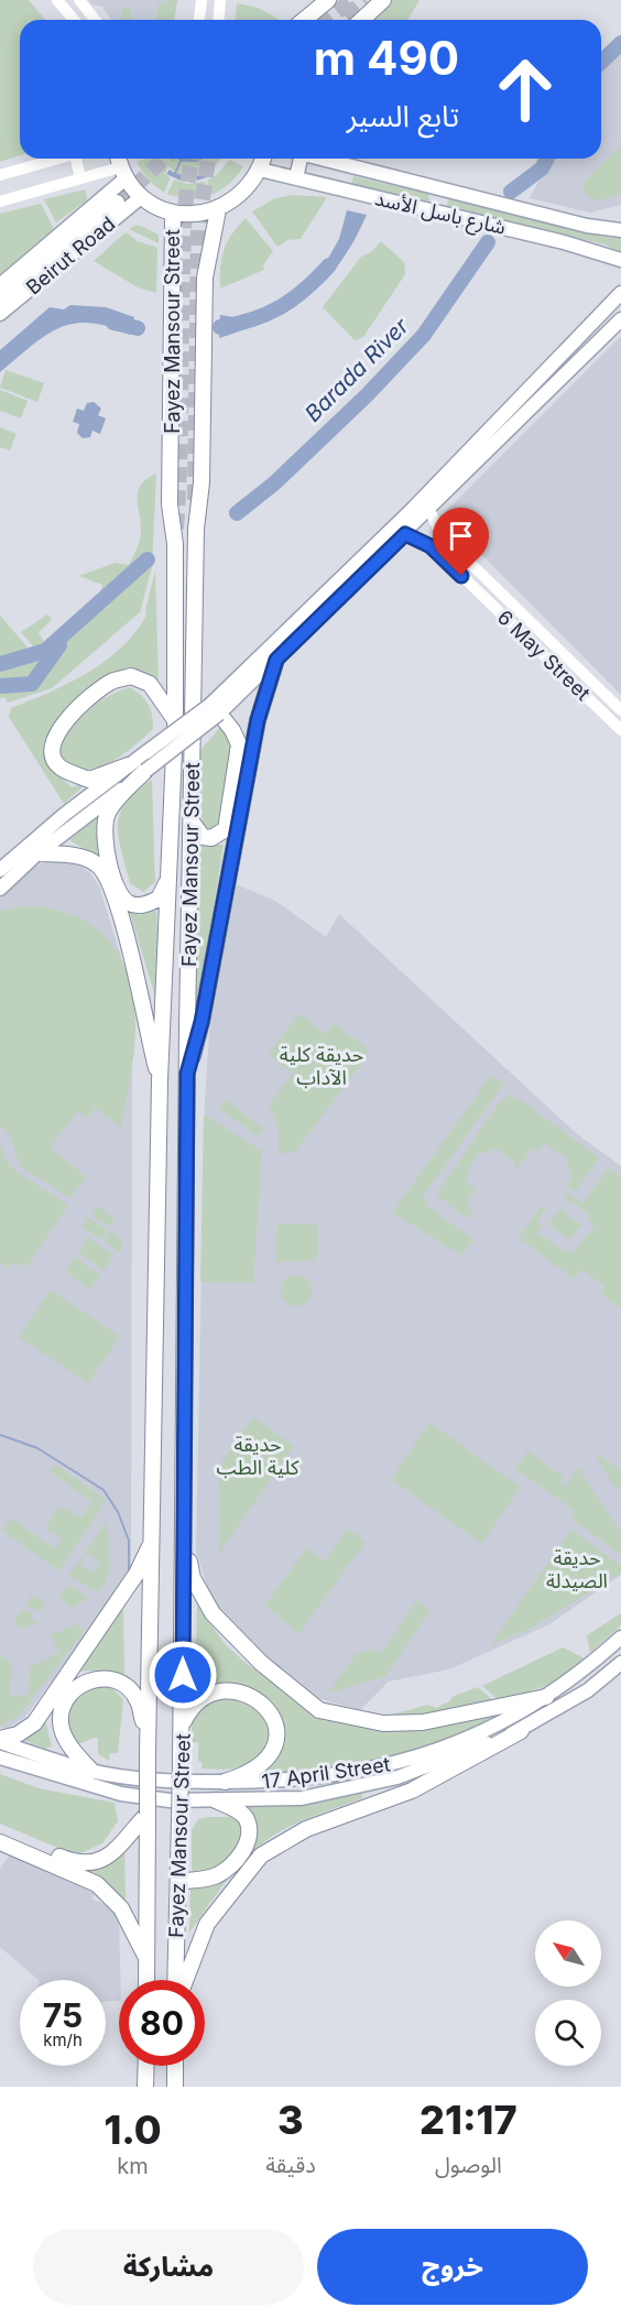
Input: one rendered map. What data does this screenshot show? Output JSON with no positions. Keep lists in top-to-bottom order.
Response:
{
  "streets": {
    "highway": ["Fayez Mansour Street"],
    "main road": [
      "شارع باسل الأسد",
      "Beirut Road",
      "6 May Street",
      "17 April Street"
    ]
  },
  "water": ["Barada River"],
  "parks": ["حديقة كلية الآداب", "حديقة كلية الطب", "حديقة الصيدلة"],
  "north": "top left",
  "page": {
    "turn": ["490 m", "تابع السير"],
    "speed": "75 km/h",
    "limit": "80",
    "eta": [
      "21:17",
      "الوصول",
      "3",
      "دقيقة",
      "1.0",
      "km"
    ],
    "buttons": ["خروج", "مشاركة"]
  }
}
